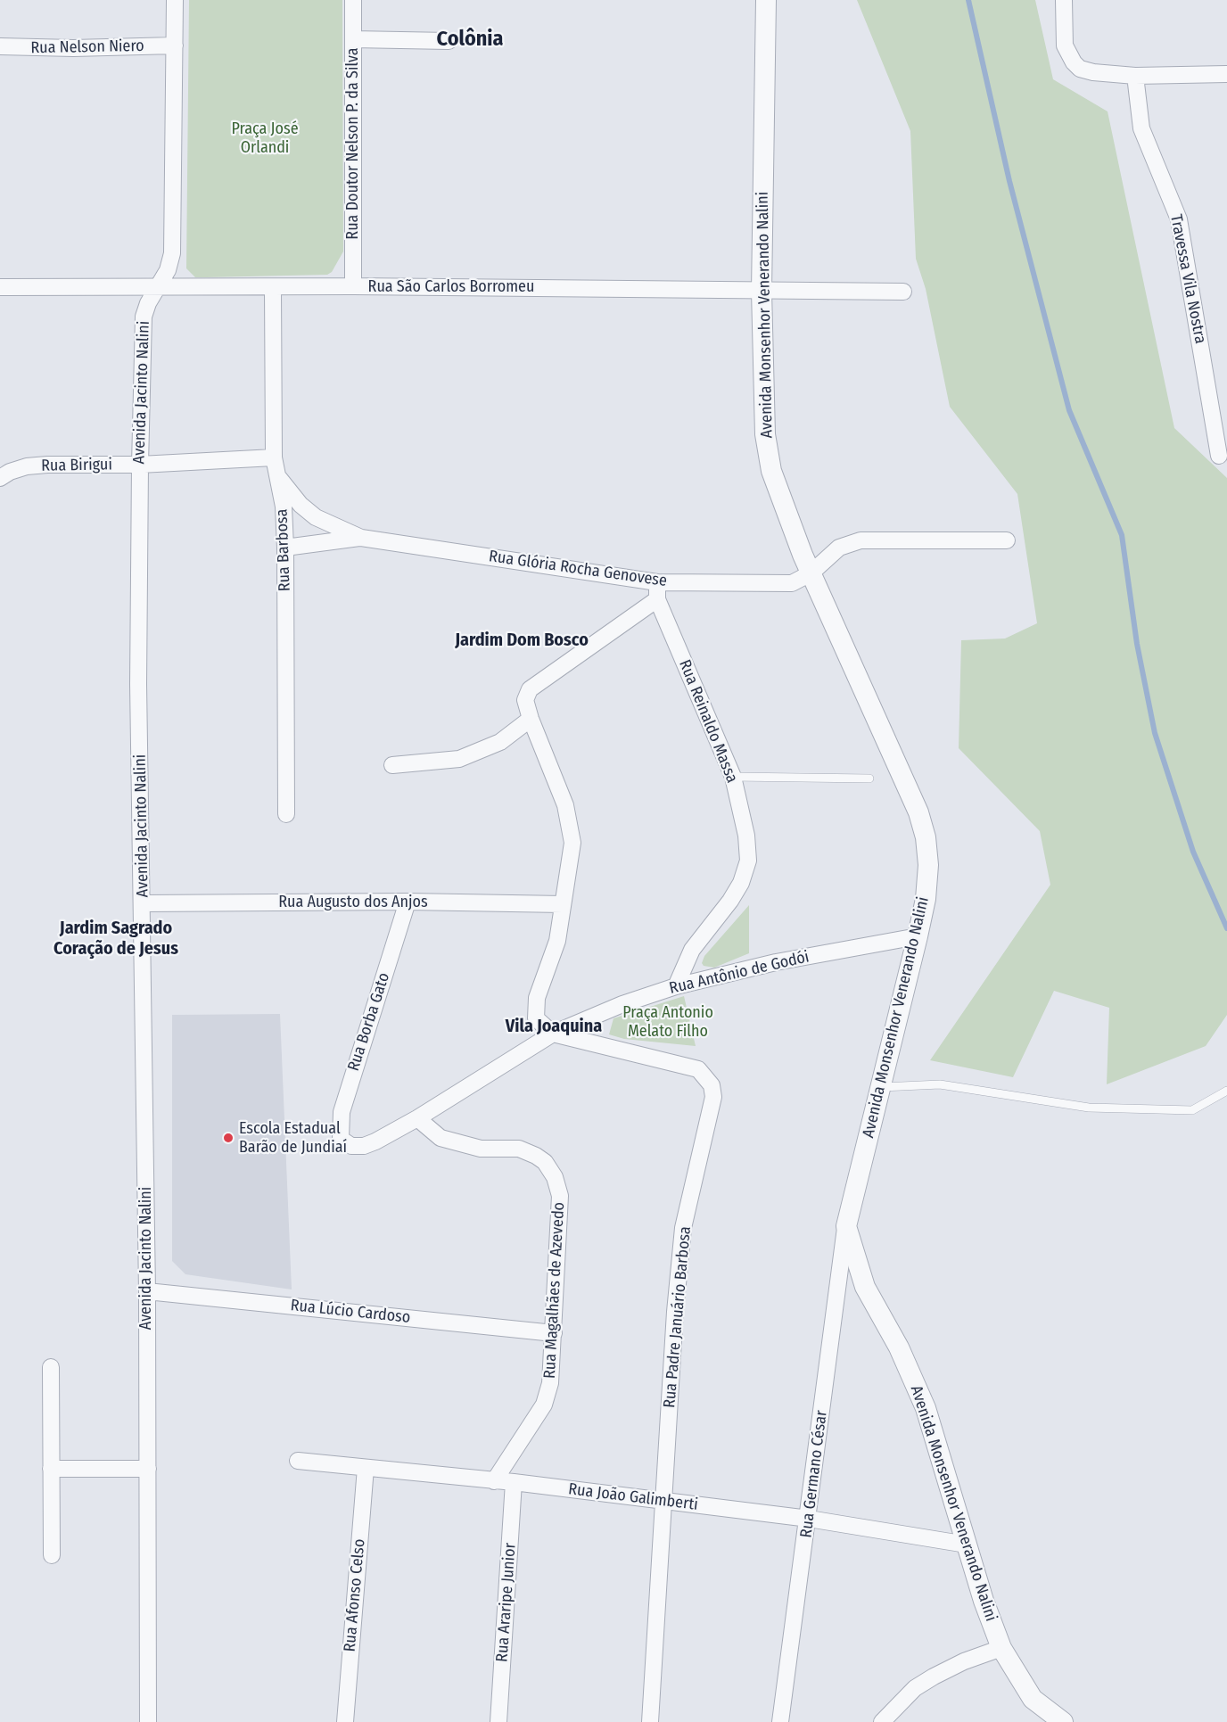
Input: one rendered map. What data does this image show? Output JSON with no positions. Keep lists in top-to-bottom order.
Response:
{
  "streets": {
    "street": [
      "Rua Nelson Niero",
      "Rua Doutor Nelson P. da Silva",
      "Travessa Vila Nostra",
      "Rua São Carlos Borromeu",
      "Avenida Monsenhor Venerando Nalini",
      "Avenida Jacinto Nalini",
      "Rua Birigui",
      "Rua Barbosa",
      "Rua Glória Rocha Genovese",
      "Rua Reinaldo Massa",
      "Rua Augusto dos Anjos",
      "Rua Antônio de Godói",
      "Rua Borba Gato",
      "Rua Magalhães de Azevedo",
      "Rua Lúcio Cardoso",
      "Rua Padre Januário Barbosa",
      "Rua Germano César",
      "Rua João Galimberti",
      "Rua Afonso Celso",
      "Rua Araripe Junior"
    ]
  },
  "crossings": [
    ["Rua Nelson Niero", "Avenida Jacinto Nalini"],
    ["Rua Doutor Nelson P. da Silva", "Rua São Carlos Borromeu"],
    ["Rua São Carlos Borromeu", "Avenida Monsenhor Venerando Nalini"],
    ["Rua São Carlos Borromeu", "Avenida Jacinto Nalini"],
    ["Rua São Carlos Borromeu", "Rua Barbosa"],
    ["Avenida Monsenhor Venerando Nalini", "Rua Glória Rocha Genovese"],
    ["Avenida Monsenhor Venerando Nalini", "Rua Antônio de Godói"],
    ["Avenida Monsenhor Venerando Nalini", "Rua Germano César"],
    ["Avenida Monsenhor Venerando Nalini", "Rua João Galimberti"],
    ["Avenida Jacinto Nalini", "Rua Birigui"],
    ["Avenida Jacinto Nalini", "Rua Augusto dos Anjos"],
    ["Avenida Jacinto Nalini", "Rua Lúcio Cardoso"],
    ["Rua Birigui", "Rua Barbosa"],
    ["Rua Barbosa", "Rua Glória Rocha Genovese"],
    ["Rua Reinaldo Massa", "Rua Antônio de Godói"],
    ["Rua Augusto dos Anjos", "Rua Borba Gato"],
    ["Rua Antônio de Godói", "Rua Borba Gato"],
    ["Rua Antônio de Godói", "Rua Magalhães de Azevedo"],
    ["Rua Antônio de Godói", "Rua Padre Januário Barbosa"],
    ["Rua Magalhães de Azevedo", "Rua Lúcio Cardoso"],
    ["Rua Magalhães de Azevedo", "Rua João Galimberti"],
    ["Rua Padre Januário Barbosa", "Rua João Galimberti"],
    ["Rua Germano César", "Rua João Galimberti"],
    ["Rua João Galimberti", "Rua Afonso Celso"],
    ["Rua João Galimberti", "Rua Araripe Junior"]
  ],
  "districts": [
    "Colônia",
    "Jardim Dom Bosco",
    "Jardim Sagrado Coração de Jesus",
    "Vila Joaquina"
  ],
  "parks": ["Praça José Orlandi", "Praça Antonio Melato Filho"],
  "places": ["Escola Estadual Barão de Jundiaí"]
}
